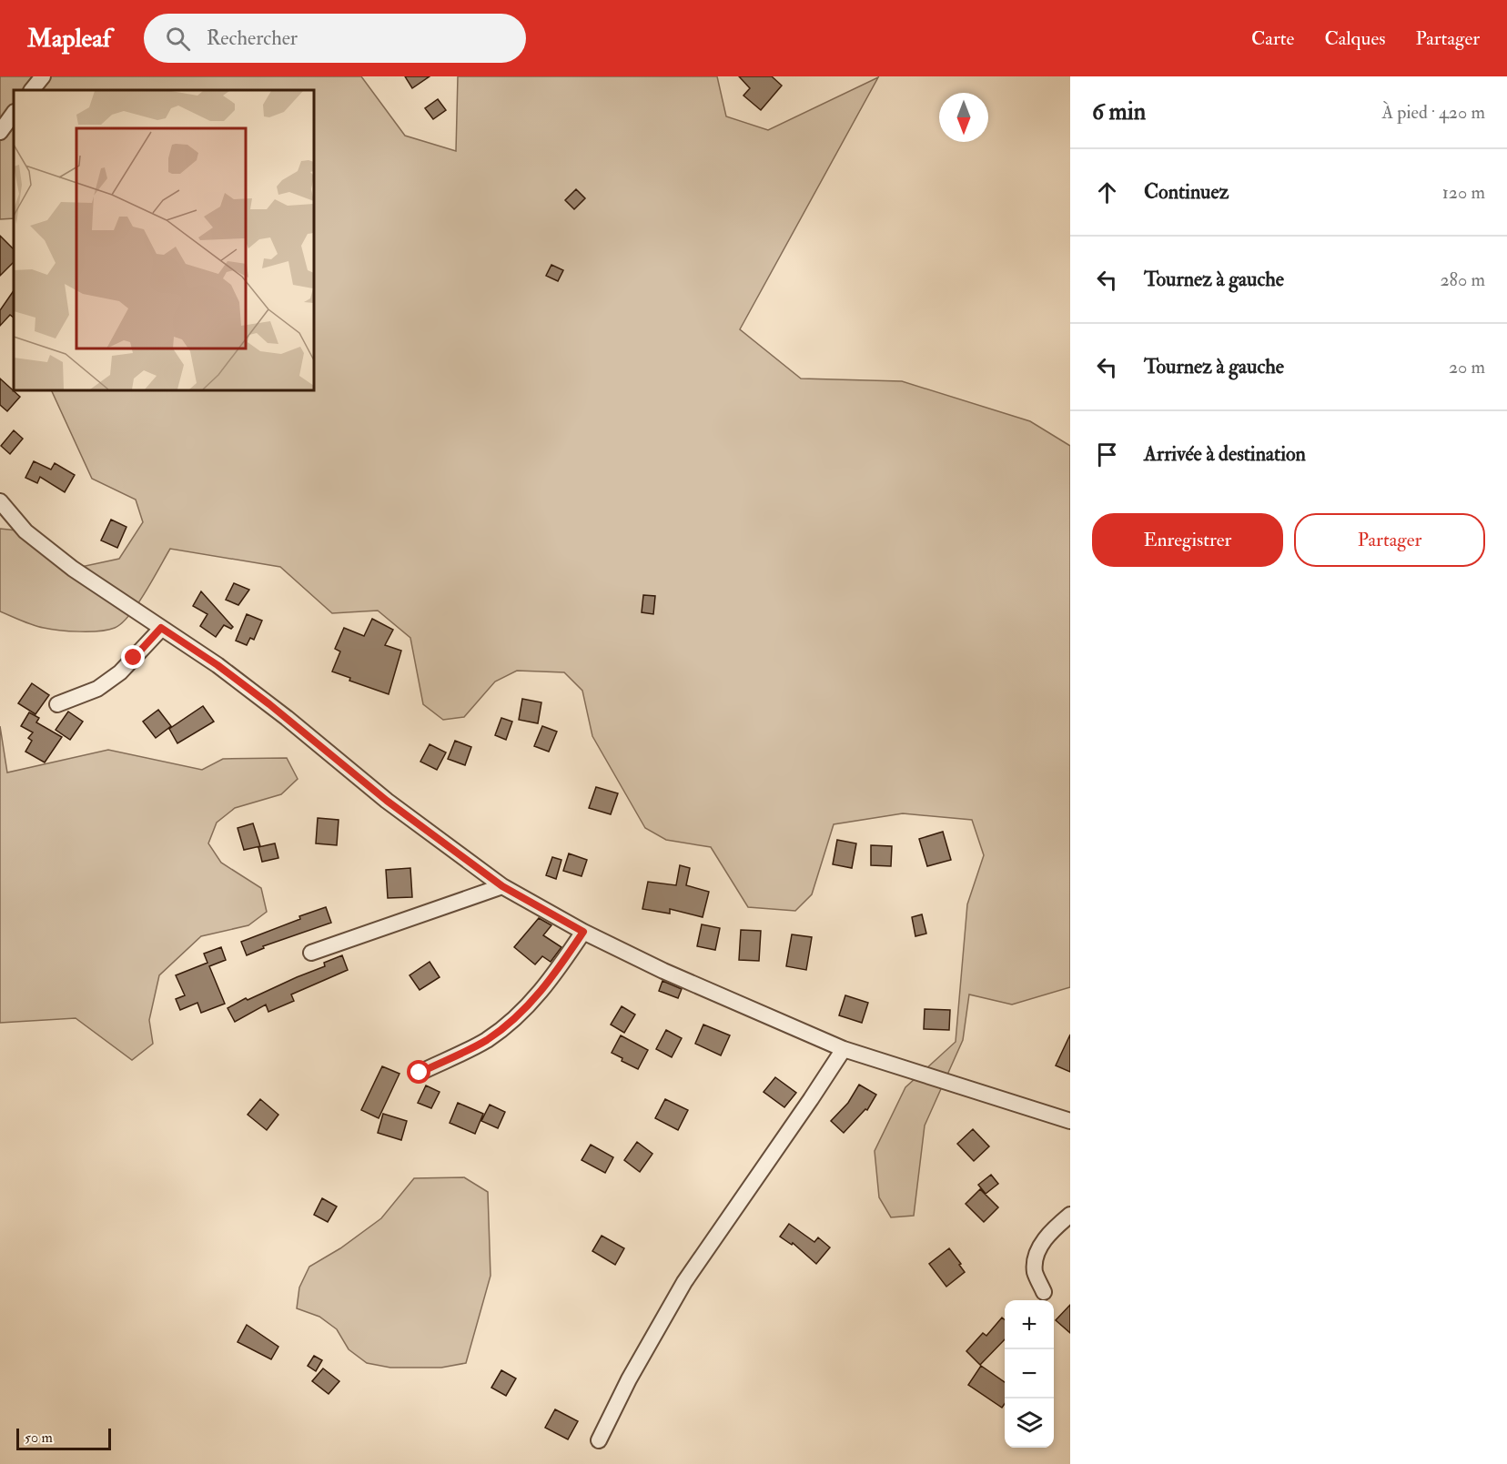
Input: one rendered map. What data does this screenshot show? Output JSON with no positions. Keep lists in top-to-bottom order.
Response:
{
  "scale_bar": "50 m",
  "north": "bottom",
  "page": {
    "header": "Mapleaf",
    "search": "Rechercher",
    "nav": ["Carte", "Calques", "Partager"],
    "heading": ["6 min", "À pied · 420 m"],
    "list": [
      ["Continuez", "120 m"],
      ["Tournez à gauche", "280 m"],
      ["Tournez à gauche", "20 m"],
      "Arrivée à destination"
    ],
    "buttons": ["Enregistrer", "Partager"],
    "map_buttons": ["+", "−"],
    "scale": "50 m"
  }
}
